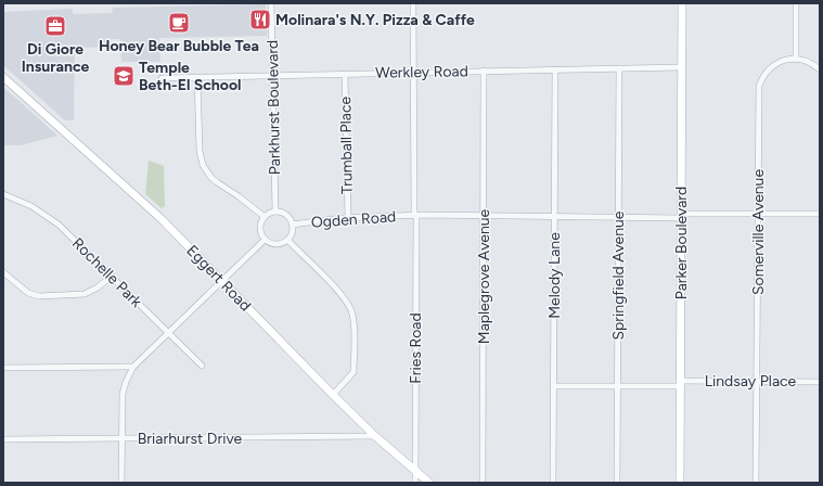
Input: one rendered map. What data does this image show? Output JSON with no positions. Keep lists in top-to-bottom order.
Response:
{
  "streets": {
    "street": [
      "Werkley Road",
      "Parkhurst Boulevard",
      "Trumball Place",
      "Ogden Road",
      "Somerville Avenue",
      "Parker Boulevard",
      "Rochelle Park",
      "Melody Lane",
      "Springfield Avenue",
      "Maplegrove Avenue",
      "Eggert Road",
      "Fries Road",
      "Lindsay Place",
      "Briarhurst Drive"
    ]
  },
  "crossings": [
    ["Werkley Road", "Parkhurst Boulevard"],
    ["Werkley Road", "Trumball Place"],
    ["Werkley Road", "Parker Boulevard"],
    ["Werkley Road", "Melody Lane"],
    ["Werkley Road", "Springfield Avenue"],
    ["Werkley Road", "Maplegrove Avenue"],
    ["Werkley Road", "Fries Road"],
    ["Parkhurst Boulevard", "Ogden Road"],
    ["Trumball Place", "Ogden Road"],
    ["Ogden Road", "Somerville Avenue"],
    ["Ogden Road", "Parker Boulevard"],
    ["Ogden Road", "Melody Lane"],
    ["Ogden Road", "Springfield Avenue"],
    ["Ogden Road", "Maplegrove Avenue"],
    ["Ogden Road", "Fries Road"],
    ["Somerville Avenue", "Lindsay Place"],
    ["Parker Boulevard", "Lindsay Place"],
    ["Melody Lane", "Lindsay Place"],
    ["Springfield Avenue", "Lindsay Place"],
    ["Eggert Road", "Fries Road"],
    ["Eggert Road", "Briarhurst Drive"]
  ],
  "places": {
    "restaurant": ["Molinara's N.Y. Pizza & Caffe"],
    "cafe": ["Honey Bear Bubble Tea"],
    "office": ["Di Giore Insurance"],
    "school or university": ["Temple Beth-El School"]
  }
}
